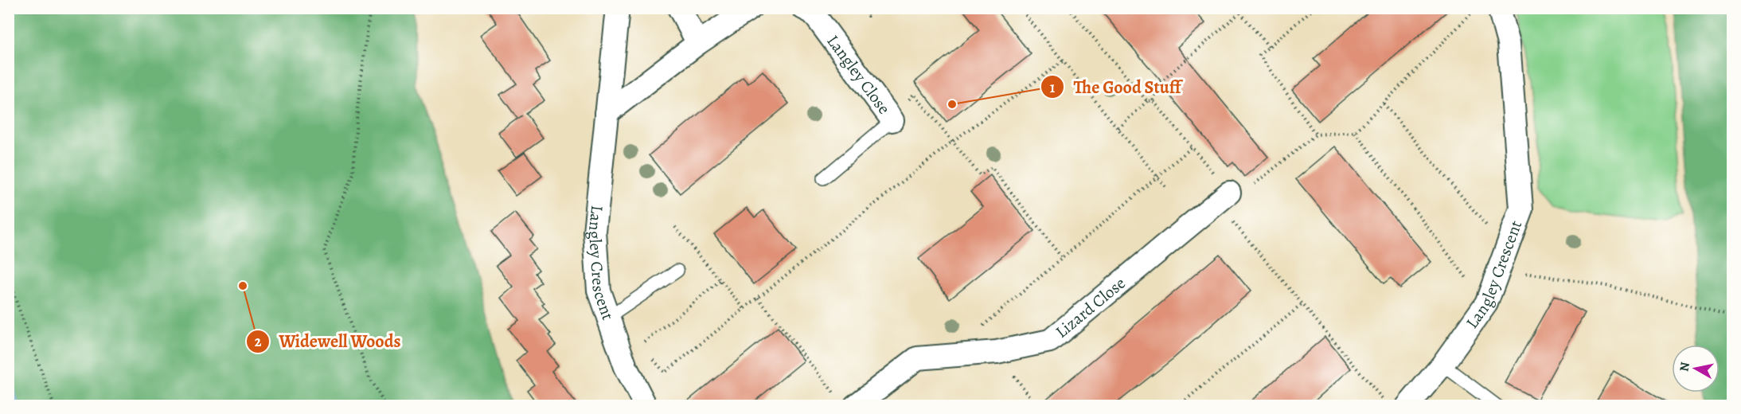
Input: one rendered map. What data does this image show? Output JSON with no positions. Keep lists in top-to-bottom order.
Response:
{
  "streets": {
    "street": ["Langley Close", "Langley Crescent", "Lizard Close"]
  },
  "places": ["The Good Stuff", "Widewell Woods"],
  "north": "left"
}
